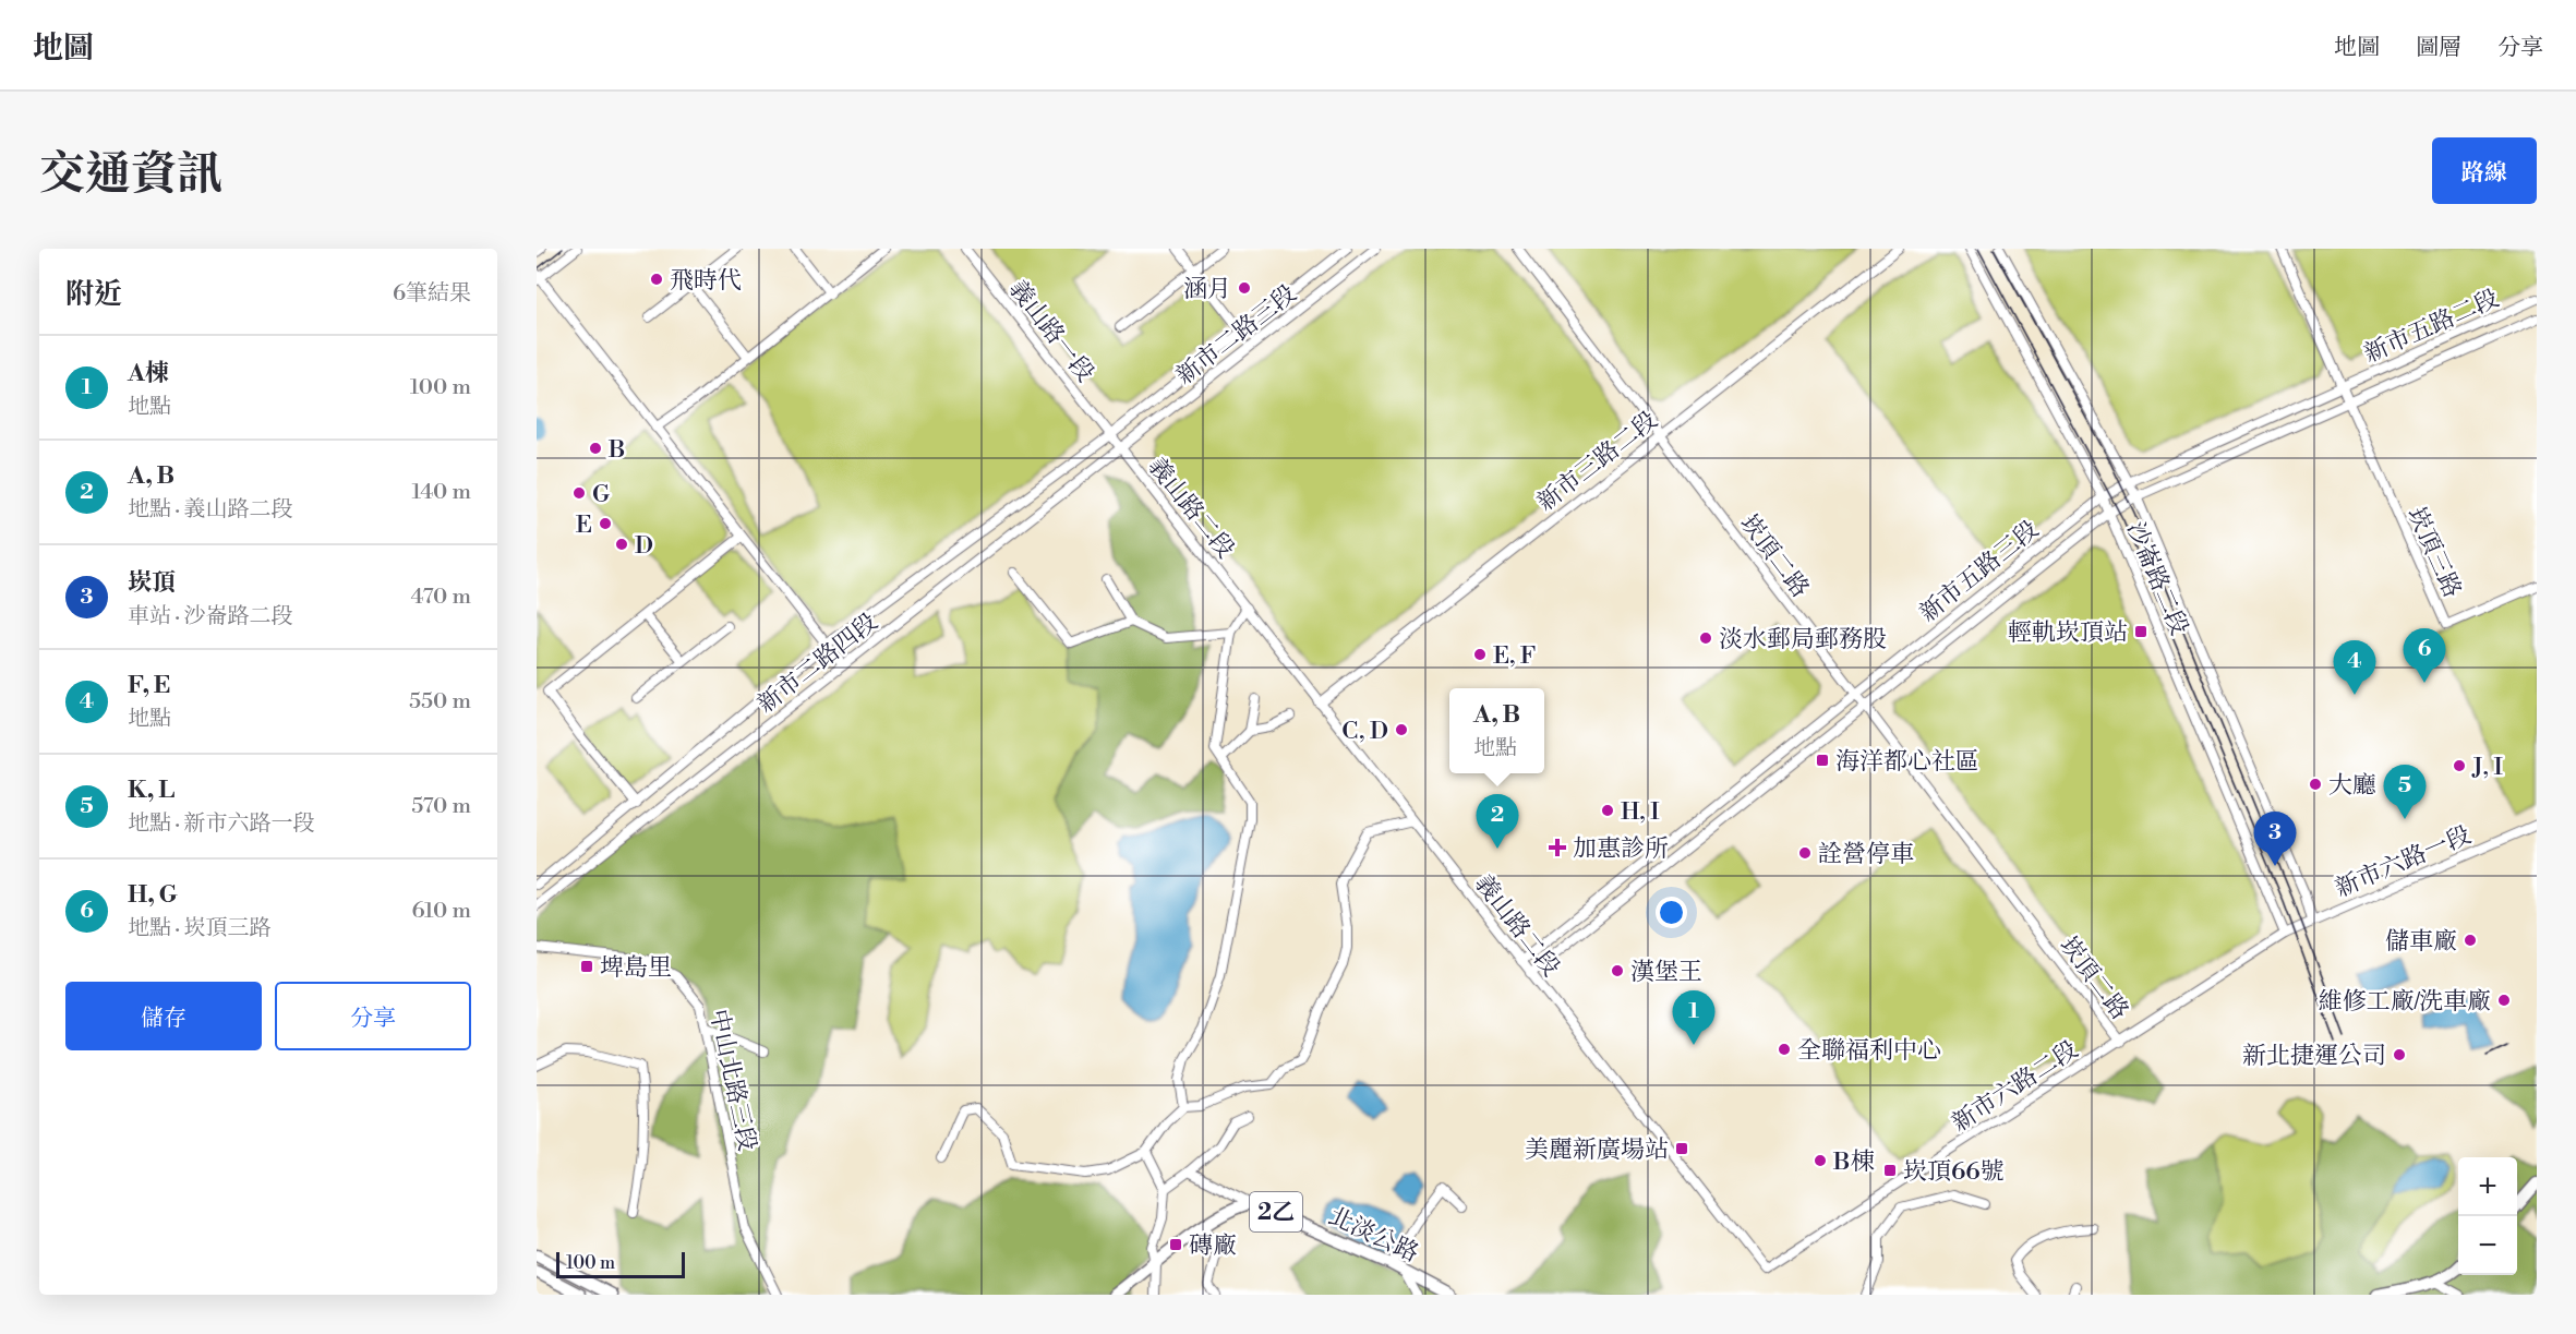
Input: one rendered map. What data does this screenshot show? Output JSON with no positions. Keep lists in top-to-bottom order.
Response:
{
  "streets": {
    "main road": ["2乙", "北淡公路"],
    "street": [
      "新市五路二段",
      "義山路一段",
      "新市二路三段",
      "新市三路二段",
      "義山路二段",
      "崁頂三路",
      "崁頂二路",
      "新市五路三段",
      "沙崙路二段",
      "新市二路四段",
      "新市六路一段",
      "中山北路三段",
      "新市六路二段"
    ]
  },
  "crossings": [
    ["新市五路二段", "崁頂三路"],
    ["新市五路二段", "新市五路三段"],
    ["義山路一段", "新市二路三段"],
    ["義山路一段", "義山路二段"],
    ["義山路一段", "新市二路四段"],
    ["新市二路三段", "義山路二段"],
    ["新市二路三段", "新市二路四段"],
    ["新市三路二段", "義山路二段"],
    ["新市三路二段", "崁頂二路"],
    ["義山路二段", "新市五路三段"],
    ["義山路二段", "新市二路四段"],
    ["義山路二段", "新市六路二段"],
    ["崁頂三路", "新市五路三段"],
    ["崁頂二路", "新市五路三段"],
    ["崁頂二路", "新市六路二段"],
    ["新市五路三段", "沙崙路二段"],
    ["沙崙路二段", "新市六路一段"],
    ["沙崙路二段", "新市六路二段"],
    ["新市六路一段", "新市六路二段"],
    ["2乙", "北淡公路"]
  ],
  "places": {
    "other": [
      "飛時代",
      "涵月",
      "B",
      "G",
      "E",
      "D",
      "淡水郵局郵務股",
      "E, F",
      "C, D",
      "J, I",
      "大廳",
      "H, I",
      "詮營停車",
      "儲車廠",
      "漢堡王",
      "維修工廠/洗車廠",
      "全聯福利中心",
      "新北捷運公司",
      "B棟"
    ],
    "transit": [
      "輕軌崁頂站",
      "海洋都心社區",
      "埤島里",
      "美麗新廣場站",
      "崁頂66號",
      "磚廠"
    ],
    "health": ["加惠診所"]
  },
  "scale_bar": "100 m",
  "page": {
    "header": "地圖",
    "nav": ["地圖", "圖層", "分享"],
    "title": "交通資訊",
    "buttons": [
      "路線",
      ["儲存", "分享"]
    ],
    "heading": ["附近", "6筆結果"],
    "list": [
      {
        "mark": "1",
        "name": "A棟",
        "note": "地點",
        "value": "100 m"
      },
      {
        "mark": "2",
        "name": "A, B",
        "note": "地點 · 義山路二段",
        "value": "140 m"
      },
      {
        "mark": "3",
        "name": "崁頂",
        "note": "車站 · 沙崙路二段",
        "value": "470 m"
      },
      {
        "mark": "4",
        "name": "F, E",
        "note": "地點",
        "value": "550 m"
      },
      {
        "mark": "5",
        "name": "K, L",
        "note": "地點 · 新市六路一段",
        "value": "570 m"
      },
      {
        "mark": "6",
        "name": "H, G",
        "note": "地點 · 崁頂三路",
        "value": "610 m"
      }
    ],
    "pins": [
      "6",
      "4",
      "5",
      "2",
      "3",
      "1"
    ],
    "popup": ["A, B", "地點"],
    "map_buttons": ["+", "−"],
    "scale": "100 m"
  }
}
